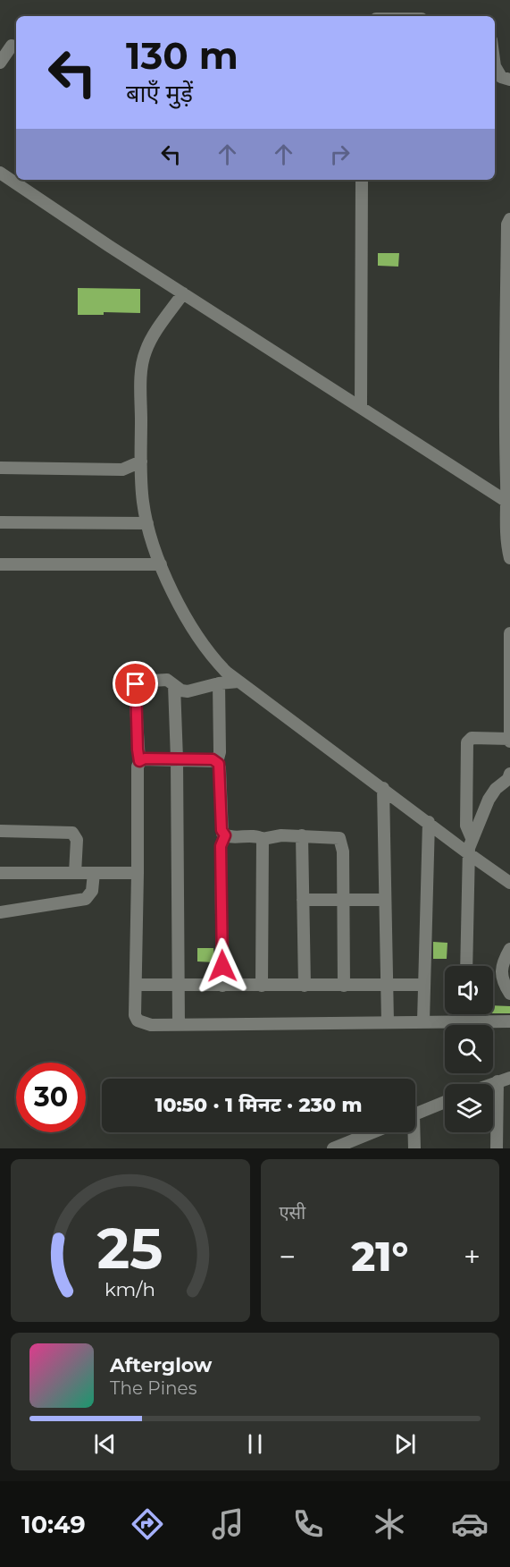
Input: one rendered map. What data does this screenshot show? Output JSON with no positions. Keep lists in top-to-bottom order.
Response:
{
  "page": {
    "turn": ["130 m", "बाएँ मुड़ें"],
    "limit": "30",
    "trip": "10:50 · 1 मिनट · 230 m",
    "tile": "एसी",
    "heat": ["−", "21°", "+"],
    "song": ["Afterglow", "The Pines"],
    "tabs": "10:49",
    "gauge": ["25", "km/h"]
  }
}
